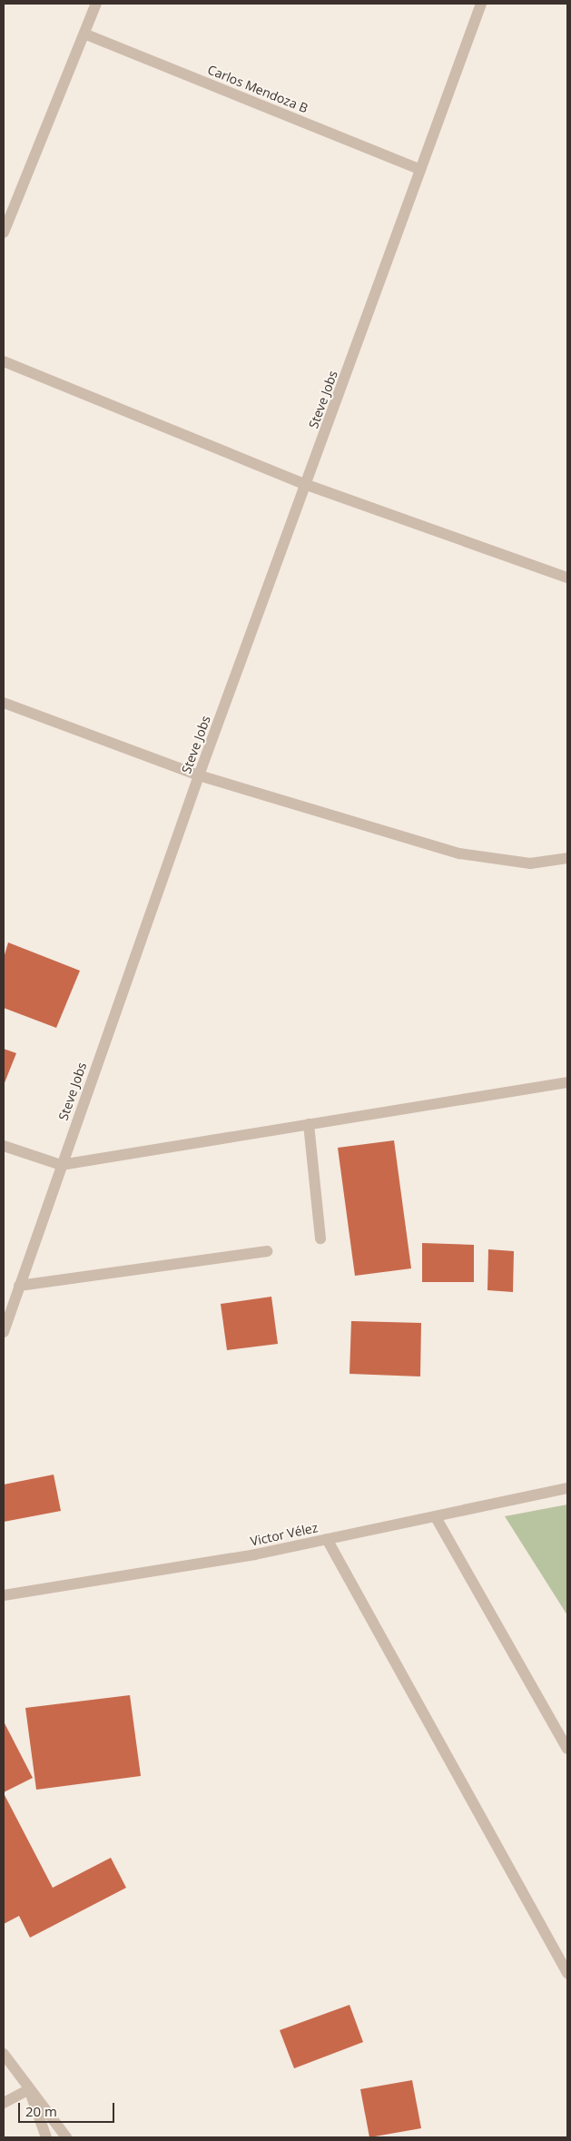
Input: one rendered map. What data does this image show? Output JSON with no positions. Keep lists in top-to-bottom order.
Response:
{
  "streets": {
    "street": ["Carlos Mendoza B", "Steve Jobs", "Victor Vélez"]
  },
  "crossings": [
    ["Carlos Mendoza B", "Steve Jobs"]
  ],
  "scale_bar": "20 m"
}
